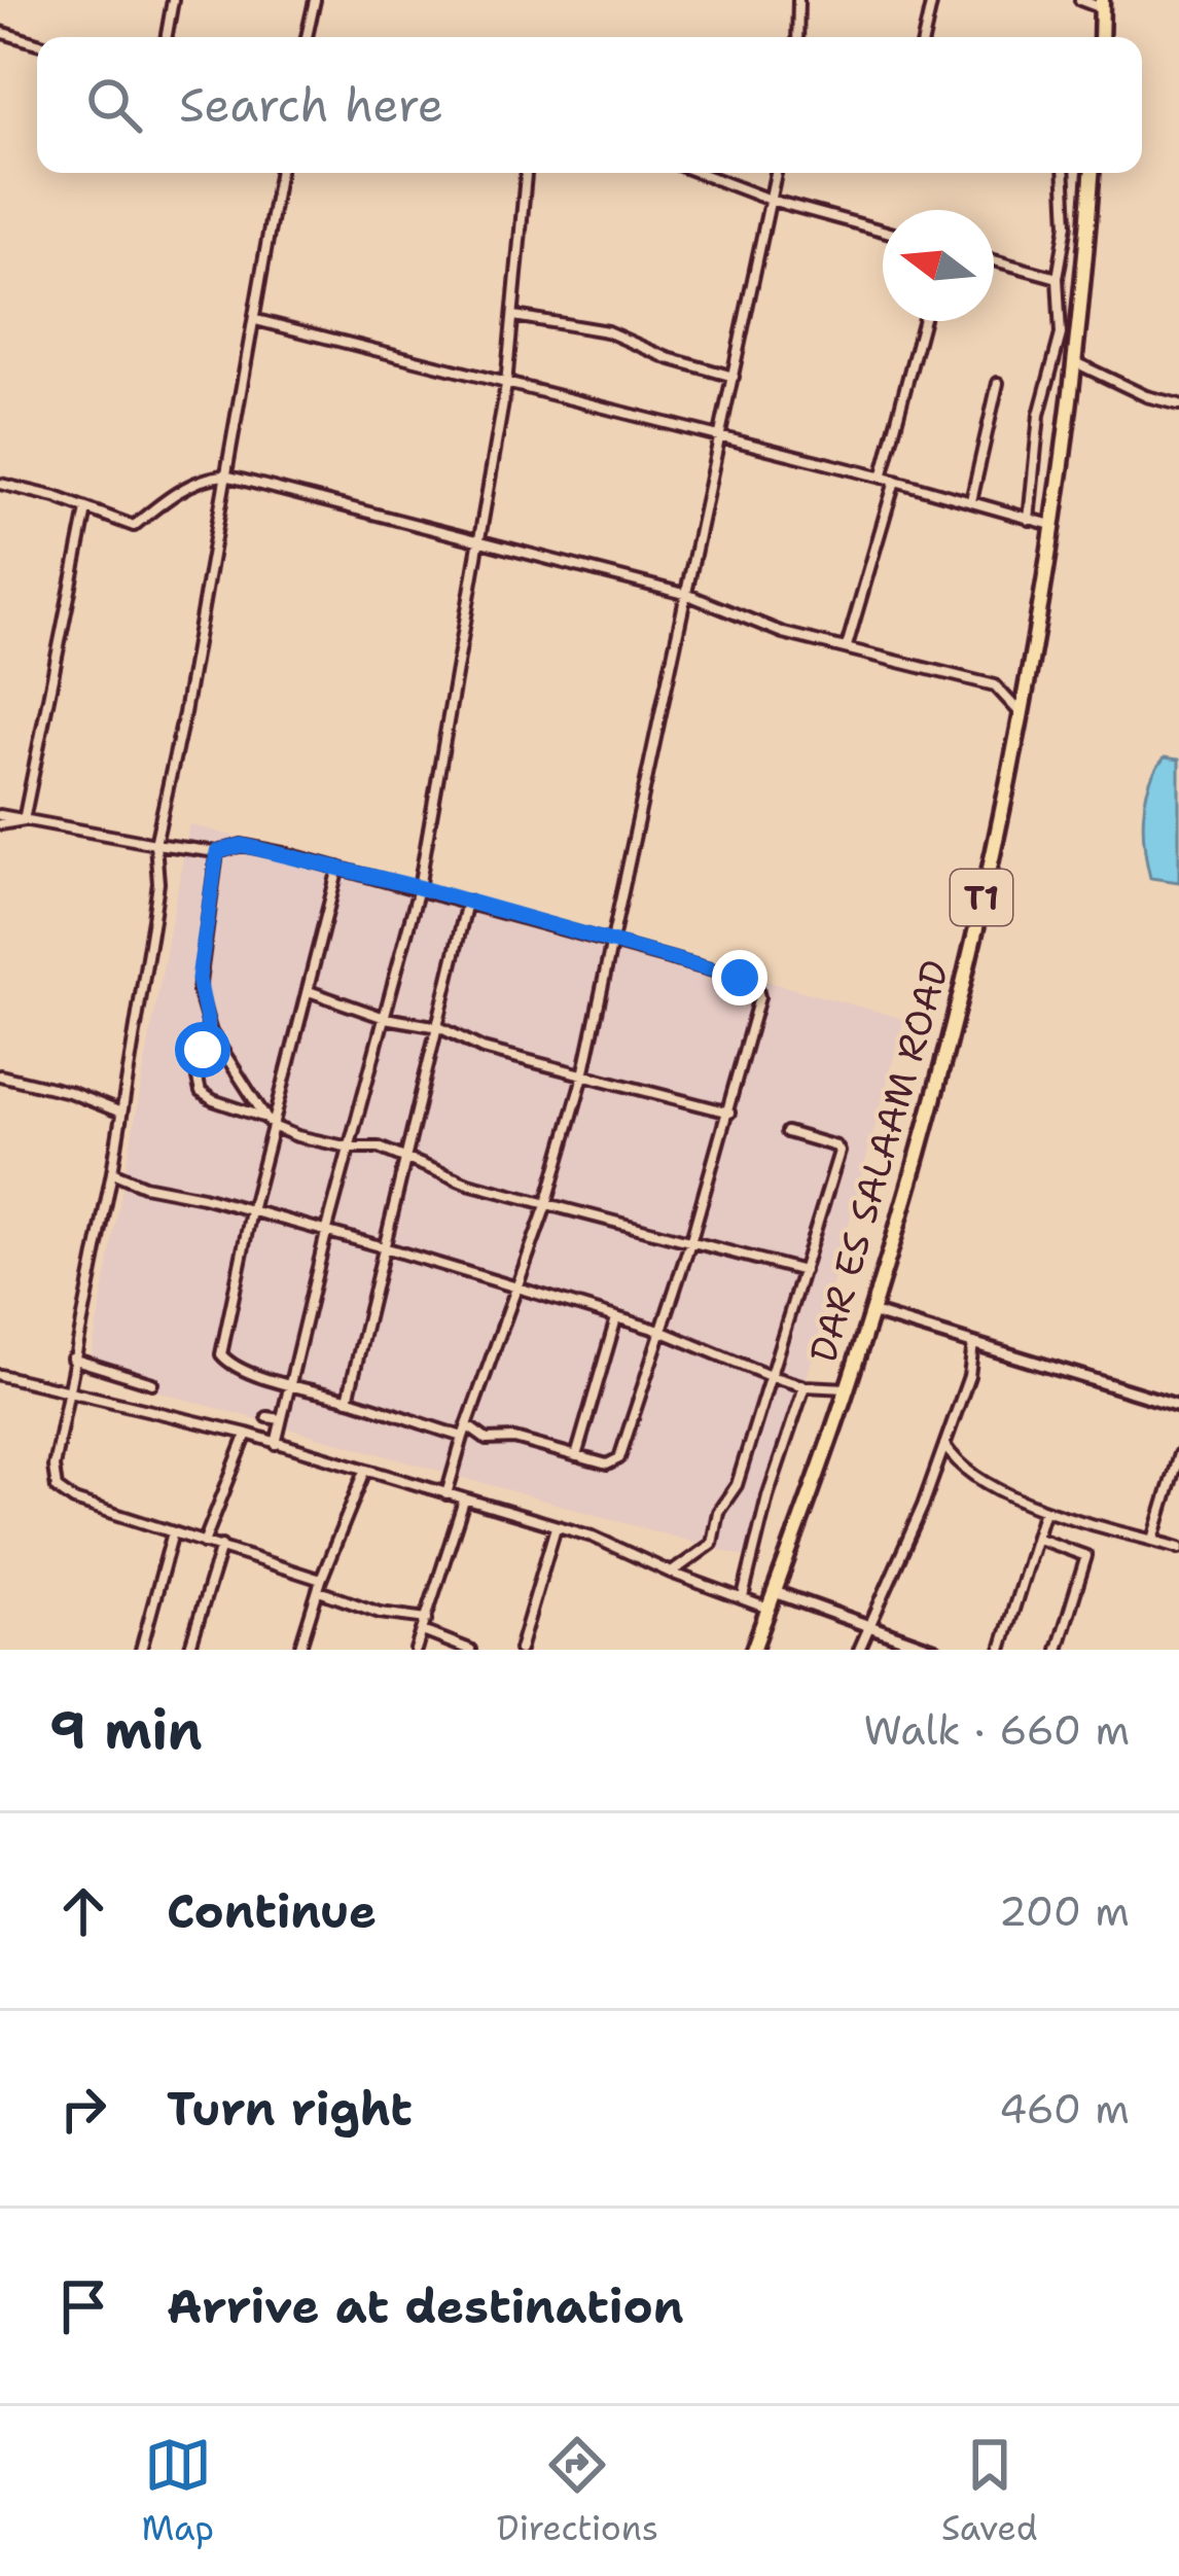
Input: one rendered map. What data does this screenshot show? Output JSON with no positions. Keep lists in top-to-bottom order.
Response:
{
  "streets": {
    "highway": ["T1", "DAR ES SALAAM ROAD"]
  },
  "north": "left",
  "page": {
    "search": "Search here",
    "heading": ["9 min", "Walk · 660 m"],
    "list": [
      ["Continue", "200 m"],
      ["Turn right", "460 m"],
      "Arrive at destination"
    ],
    "nav": ["Map", "Directions", "Saved"]
  }
}
